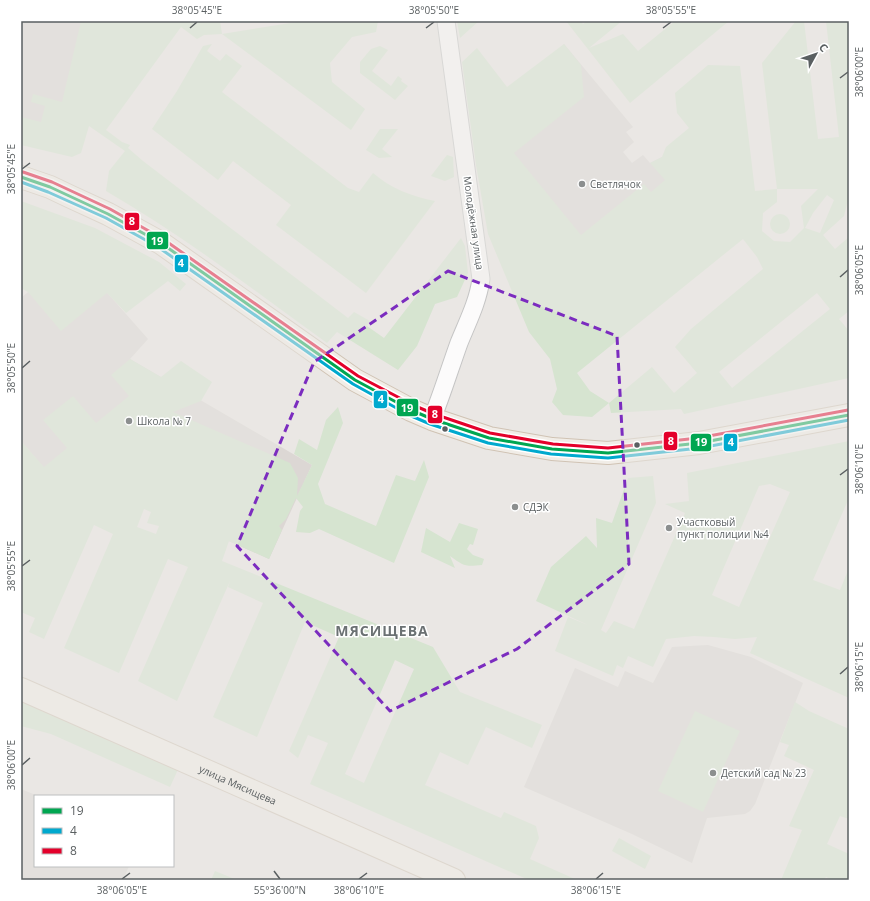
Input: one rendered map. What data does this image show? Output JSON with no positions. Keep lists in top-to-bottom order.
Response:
{
  "streets": {
    "main road": ["улица Мясищева"],
    "street": ["Молодёжная улица"]
  },
  "districts": ["МЯСИЩЕВА"],
  "places": [
    "Светлячок",
    "Школа № 7",
    "СДЭК",
    "Участковый пункт полиции №4",
    "Детский сад № 23"
  ],
  "lines": ["transit line 8", "transit line 19", "transit line 4"],
  "legend": ["19", "4", "8"],
  "north": "top right",
  "coordinates": [
    "38°05'45\"E",
    "38°05'50\"E",
    "38°05'55\"E",
    "38°06'00\"E",
    "38°06'05\"E",
    "38°06'10\"E",
    "38°06'15\"E",
    "55°36'00\"N"
  ]
}
